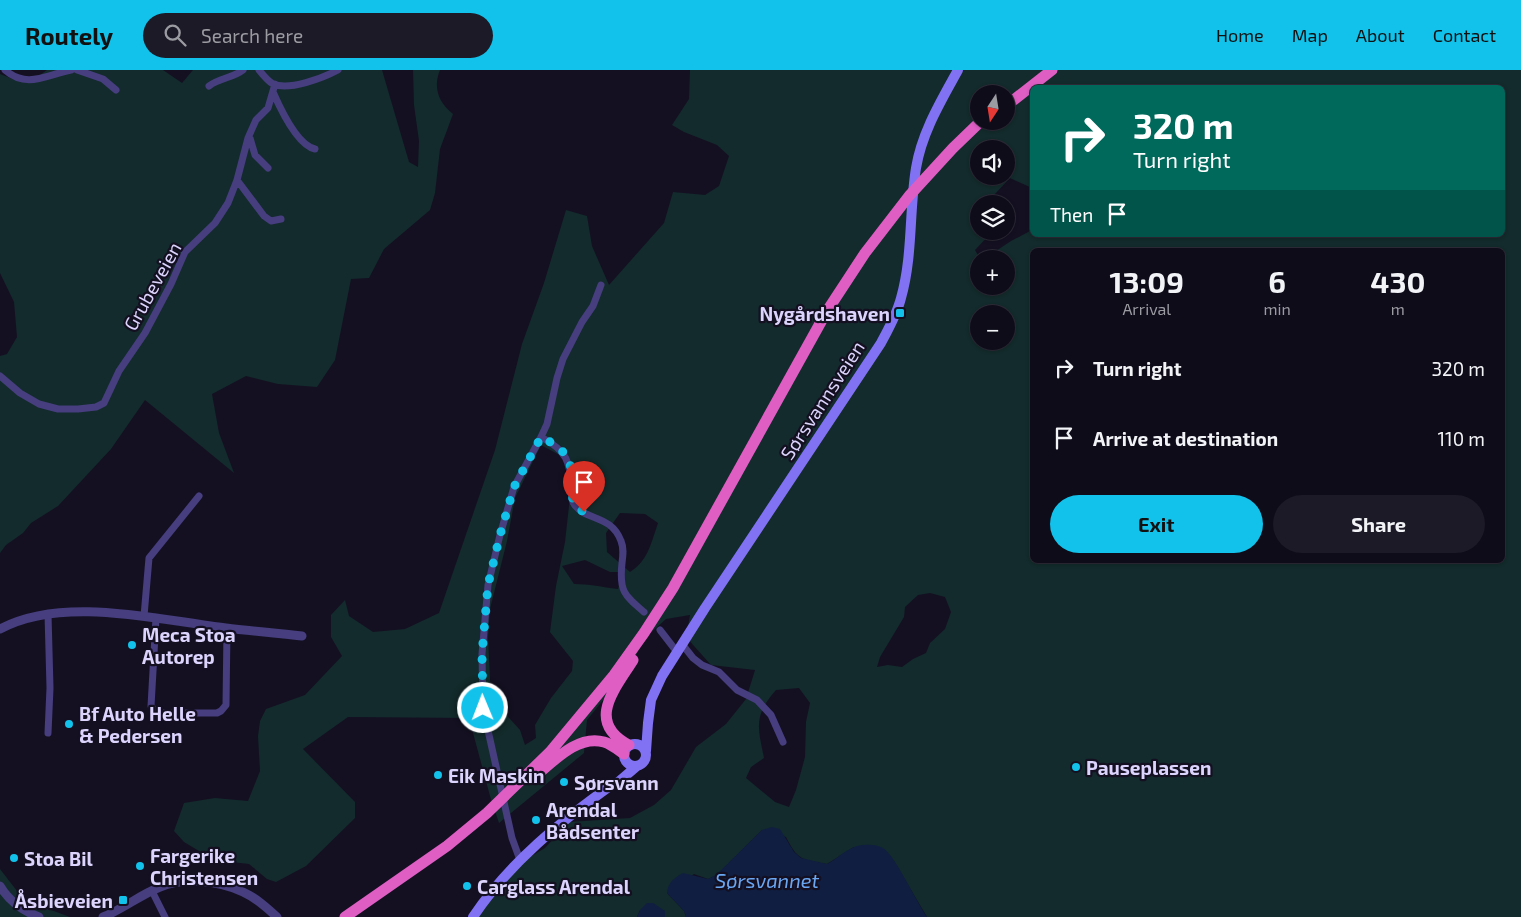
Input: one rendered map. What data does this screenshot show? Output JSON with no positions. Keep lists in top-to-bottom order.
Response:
{
  "streets": {
    "main road": ["Sørsvannsveien"],
    "street": ["Grubeveien"]
  },
  "water": ["Sørsvannet"],
  "places": {
    "transit": ["Nygårdshaven", "Åsbieveien"],
    "other": [
      "Meca Stoa Autorep",
      "Bf Auto Helle & Pedersen",
      "Pauseplassen",
      "Eik Maskin",
      "Sørsvann",
      "Arendal Bådsenter",
      "Stoa Bil",
      "Fargerike Christensen",
      "Carglass Arendal"
    ]
  },
  "north": "bottom",
  "page": {
    "header": "Routely",
    "search": "Search here",
    "nav": [
      "Home",
      "Map",
      "About",
      "Contact"
    ],
    "map_buttons": ["+", "−"],
    "turn": ["320 m", "Turn right"],
    "then": "Then",
    "eta": [
      "13:09",
      "Arrival",
      "6",
      "min",
      "430",
      "m"
    ],
    "list": [
      {
        "name": "Turn right",
        "value": "320 m"
      },
      {
        "name": "Arrive at destination",
        "value": "110 m"
      }
    ],
    "buttons": ["Exit", "Share"]
  }
}
